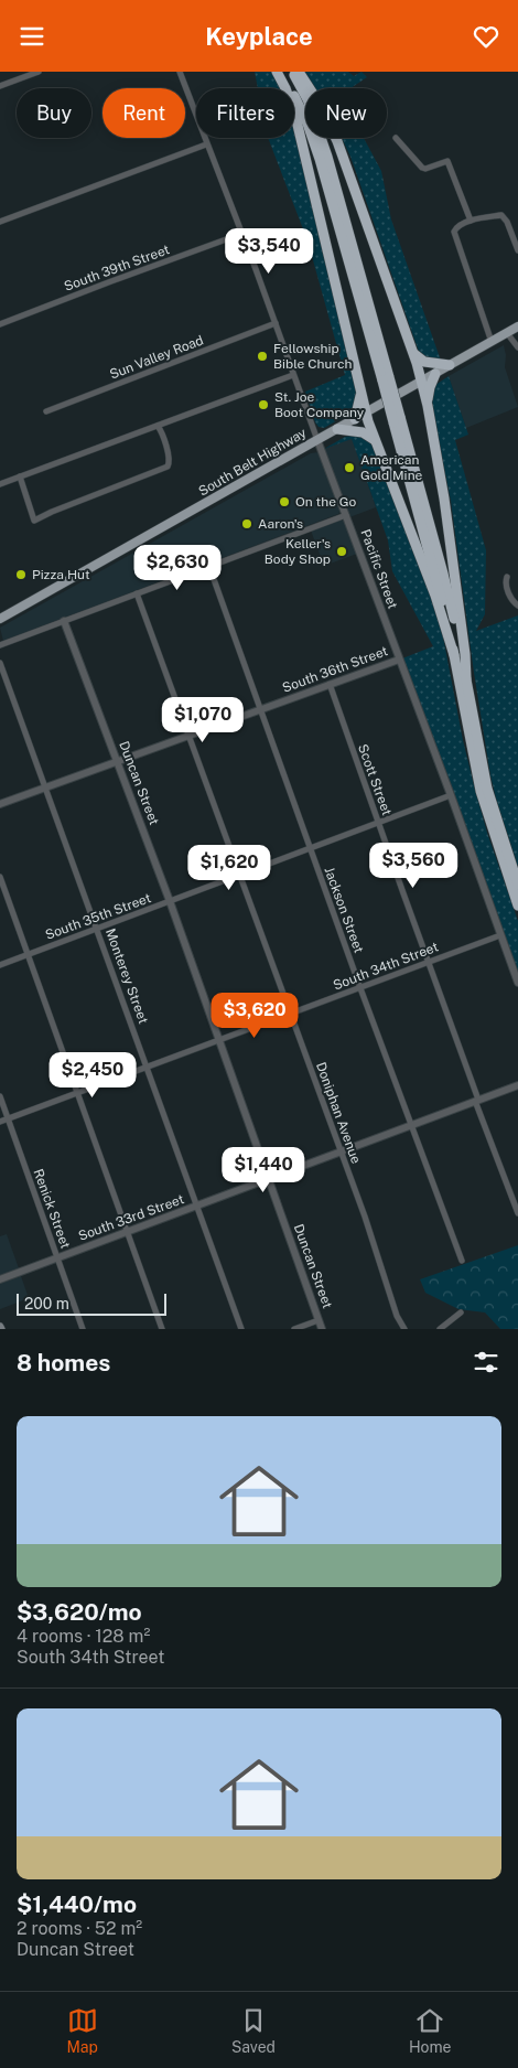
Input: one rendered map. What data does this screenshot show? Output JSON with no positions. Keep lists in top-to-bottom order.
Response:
{
  "streets": {
    "main road": ["South Belt Highway"],
    "street": [
      "South 39th Street",
      "Sun Valley Road",
      "Pacific Street",
      "South 36th Street",
      "Scott Street",
      "Duncan Street",
      "Jackson Street",
      "South 35th Street",
      "South 34th Street",
      "Monterey Street",
      "Doniphan Avenue",
      "Renick Street",
      "South 33rd Street"
    ]
  },
  "crossings": [
    ["South 39th Street", "Pacific Street"],
    ["Sun Valley Road", "Pacific Street"],
    ["South Belt Highway", "Pacific Street"],
    ["Pacific Street", "South 36th Street"],
    ["Pacific Street", "South 35th Street"],
    ["Pacific Street", "South 34th Street"],
    ["South 36th Street", "Scott Street"],
    ["South 36th Street", "Duncan Street"],
    ["South 36th Street", "Jackson Street"],
    ["South 36th Street", "Monterey Street"],
    ["South 36th Street", "Doniphan Avenue"],
    ["Scott Street", "South 35th Street"],
    ["Scott Street", "South 34th Street"],
    ["Scott Street", "South 33rd Street"],
    ["Duncan Street", "South 35th Street"],
    ["Duncan Street", "South 34th Street"],
    ["Duncan Street", "South 33rd Street"],
    ["Jackson Street", "South 35th Street"],
    ["Jackson Street", "South 34th Street"],
    ["Jackson Street", "South 33rd Street"],
    ["South 35th Street", "Monterey Street"],
    ["South 35th Street", "Doniphan Avenue"],
    ["South 34th Street", "Monterey Street"],
    ["South 34th Street", "Doniphan Avenue"],
    ["South 34th Street", "Renick Street"],
    ["Monterey Street", "South 33rd Street"],
    ["Doniphan Avenue", "South 33rd Street"],
    ["Renick Street", "South 33rd Street"]
  ],
  "places": [
    "Fellowship Bible Church",
    "St. Joe Boot Company",
    "American Gold Mine",
    "On the Go",
    "Aaron's",
    "Keller's Body Shop",
    "Pizza Hut"
  ],
  "scale_bar": "200 m",
  "page": {
    "header": "Keyplace",
    "chip": [
      "Buy",
      "Rent",
      "Filters",
      "New"
    ],
    "price": [
      "$3,540",
      "$2,630",
      "$1,070",
      "$3,560",
      "$1,620",
      "$3,620",
      "$2,450",
      "$1,440"
    ],
    "scale": "200 m",
    "heading": "8 homes",
    "list": [
      {
        "name": "$3,620/mo",
        "note": "4 rooms · 128 m² · South 34th Street"
      },
      {
        "name": "$1,440/mo",
        "note": "2 rooms · 52 m² · Duncan Street"
      }
    ],
    "tabs": ["Map", "Saved", "Home"]
  }
}
